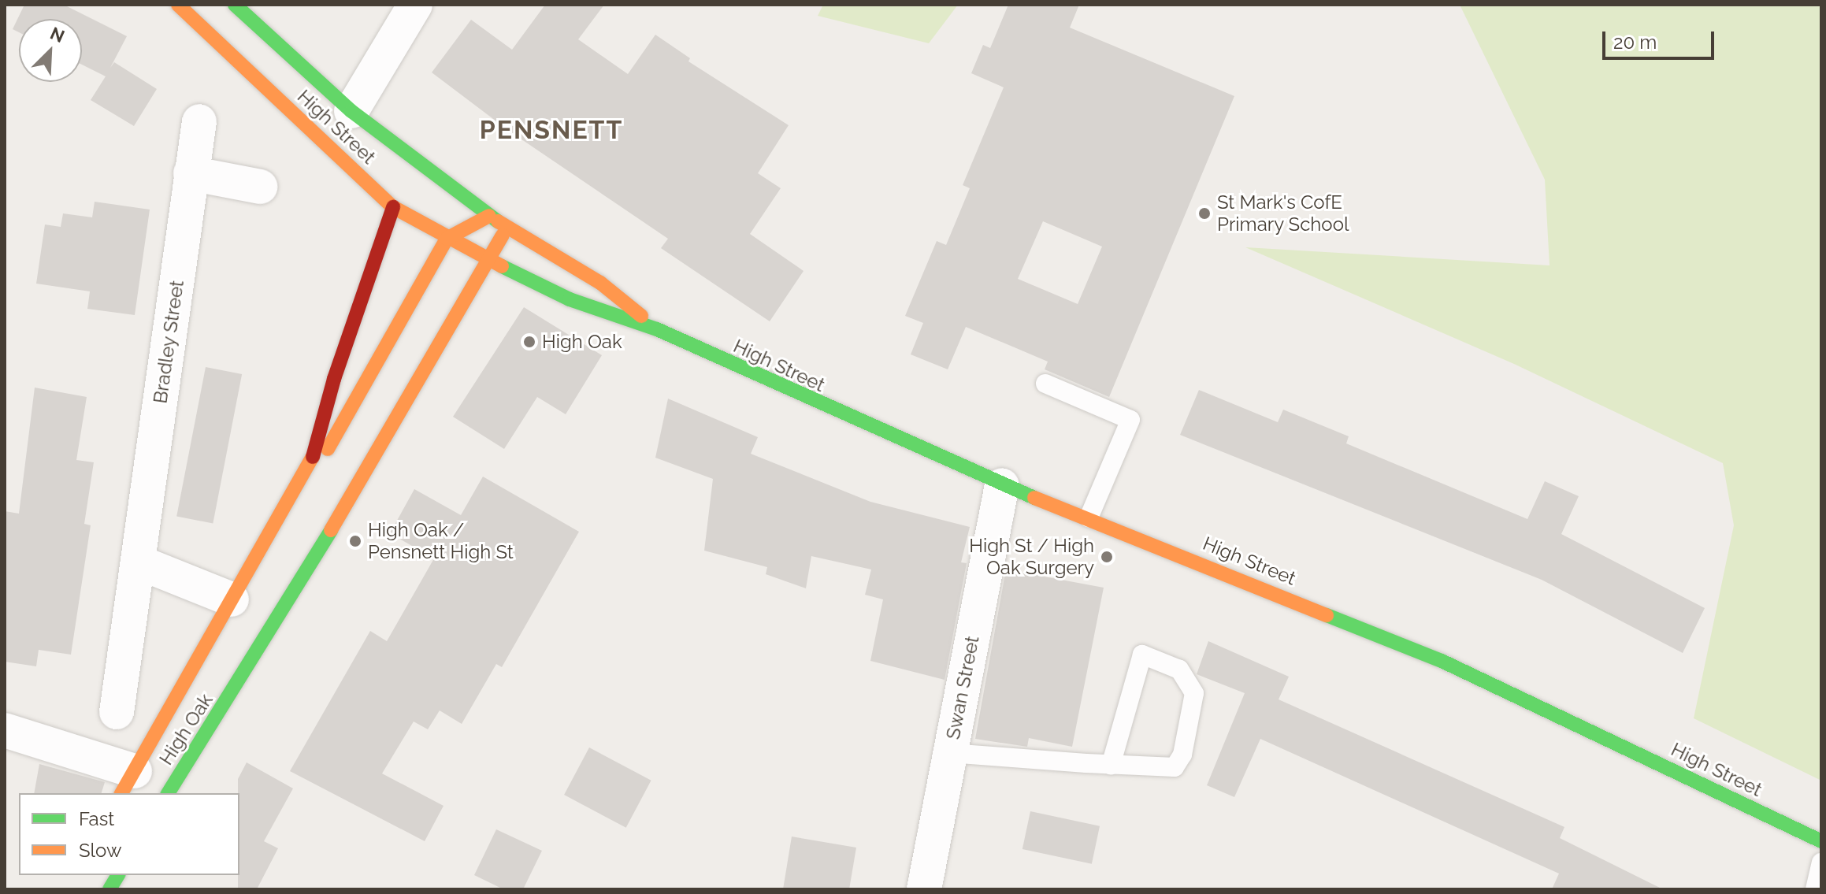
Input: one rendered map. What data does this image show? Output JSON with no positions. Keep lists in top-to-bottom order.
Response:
{
  "streets": {
    "main road": ["High Street", "High Oak"],
    "street": ["Bradley Street", "Swan Street"]
  },
  "crossings": [
    ["High Street", "Swan Street"],
    ["High Street", "High Oak"]
  ],
  "districts": ["PENSNETT"],
  "places": [
    "St Mark's CofE Primary School",
    "High Oak",
    "High Oak / Pensnett High St",
    "High St / High Oak Surgery"
  ],
  "legend": ["Fast", "Slow"],
  "scale_bar": "20 m",
  "north": "top right"
}
